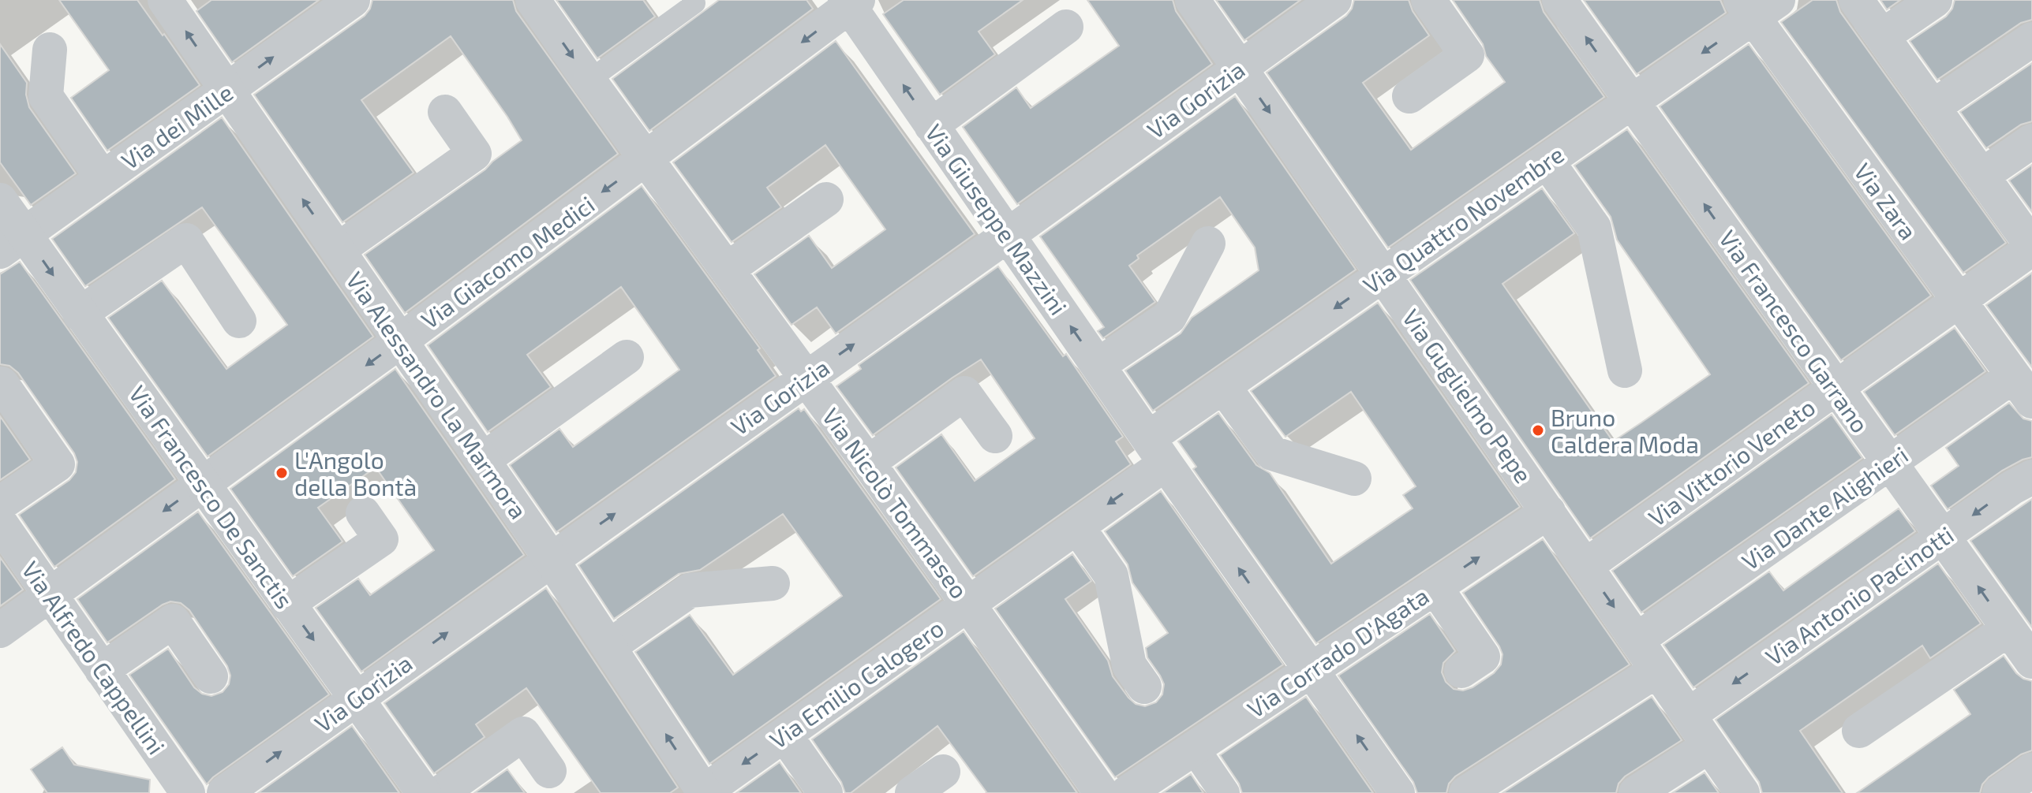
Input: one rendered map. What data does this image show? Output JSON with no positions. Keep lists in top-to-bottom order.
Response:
{
  "streets": {
    "street": [
      "Via Gorizia",
      "Via dei Mille",
      "Via Zara",
      "Via Giuseppe Mazzini",
      "Via Quattro Novembre",
      "Via Giacomo Medici",
      "Via Francesco Garrano",
      "Via Alessandro La Marmora",
      "Via Guglielmo Pepe",
      "Via Vittorio Veneto",
      "Via Francesco De Sanctis",
      "Via Nicolò Tommaseo",
      "Via Dante Alighieri",
      "Via Antonio Pacinotti",
      "Via Corrado D'Agata",
      "Via Alfredo Cappellini",
      "Via Emilio Calogero"
    ]
  },
  "crossings": [
    ["Via Gorizia", "Via Giuseppe Mazzini"],
    ["Via Gorizia", "Via Alessandro La Marmora"],
    ["Via Gorizia", "Via Guglielmo Pepe"],
    ["Via Gorizia", "Via Francesco De Sanctis"],
    ["Via Gorizia", "Via Nicolò Tommaseo"],
    ["Via dei Mille", "Via Alessandro La Marmora"],
    ["Via dei Mille", "Via Francesco De Sanctis"],
    ["Via Zara", "Via Quattro Novembre"],
    ["Via Zara", "Via Vittorio Veneto"],
    ["Via Zara", "Via Dante Alighieri"],
    ["Via Giuseppe Mazzini", "Via Quattro Novembre"],
    ["Via Giuseppe Mazzini", "Via Giacomo Medici"],
    ["Via Giuseppe Mazzini", "Via Corrado D'Agata"],
    ["Via Giuseppe Mazzini", "Via Emilio Calogero"],
    ["Via Quattro Novembre", "Via Francesco Garrano"],
    ["Via Quattro Novembre", "Via Guglielmo Pepe"],
    ["Via Quattro Novembre", "Via Emilio Calogero"],
    ["Via Giacomo Medici", "Via Alessandro La Marmora"],
    ["Via Giacomo Medici", "Via Francesco De Sanctis"],
    ["Via Giacomo Medici", "Via Nicolò Tommaseo"],
    ["Via Giacomo Medici", "Via Alfredo Cappellini"],
    ["Via Francesco Garrano", "Via Vittorio Veneto"],
    ["Via Francesco Garrano", "Via Dante Alighieri"],
    ["Via Francesco Garrano", "Via Antonio Pacinotti"],
    ["Via Alessandro La Marmora", "Via Emilio Calogero"],
    ["Via Guglielmo Pepe", "Via Vittorio Veneto"],
    ["Via Guglielmo Pepe", "Via Dante Alighieri"],
    ["Via Guglielmo Pepe", "Via Antonio Pacinotti"],
    ["Via Guglielmo Pepe", "Via Corrado D'Agata"],
    ["Via Nicolò Tommaseo", "Via Emilio Calogero"]
  ],
  "one_way": [
    "Via dei Mille",
    "Via Quattro Novembre",
    "Via Alessandro La Marmora",
    "Via Guglielmo Pepe"
  ],
  "places": ["Bruno Caldera Moda", "L'Angolo della Bontà"]
}
